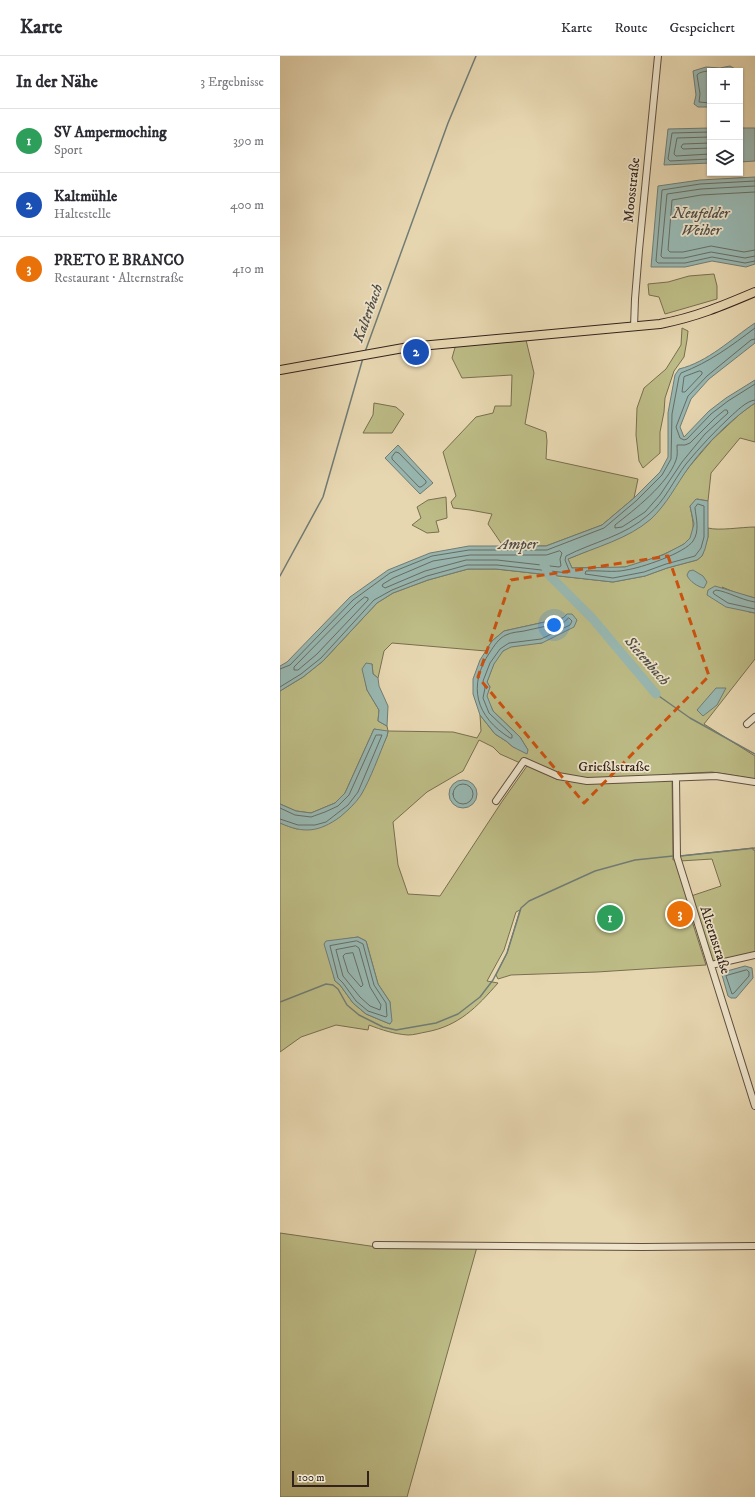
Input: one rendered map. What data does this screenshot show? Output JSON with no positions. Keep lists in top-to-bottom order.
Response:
{
  "streets": {
    "street": ["Moosstraße", "Grießlstraße", "Alternstraße"]
  },
  "crossings": [
    ["Grießlstraße", "Alternstraße"]
  ],
  "water": [
    "Neufelder Weiher",
    "Kalterbach",
    "Amper",
    "Sietenbach"
  ],
  "scale_bar": "100 m",
  "page": {
    "header": "Karte",
    "nav": ["Karte", "Route", "Gespeichert"],
    "heading": ["In der Nähe", "3 Ergebnisse"],
    "map_buttons": ["+", "−"],
    "list": [
      {
        "mark": "1",
        "name": "SV Ampermoching",
        "note": "Sport",
        "value": "390 m"
      },
      {
        "mark": "2",
        "name": "Kaltmühle",
        "note": "Haltestelle",
        "value": "400 m"
      },
      {
        "mark": "3",
        "name": "PRETO E BRANCO",
        "note": "Restaurant · Alternstraße",
        "value": "410 m"
      }
    ],
    "pins": ["2", "3", "1"],
    "scale": "100 m"
  }
}
